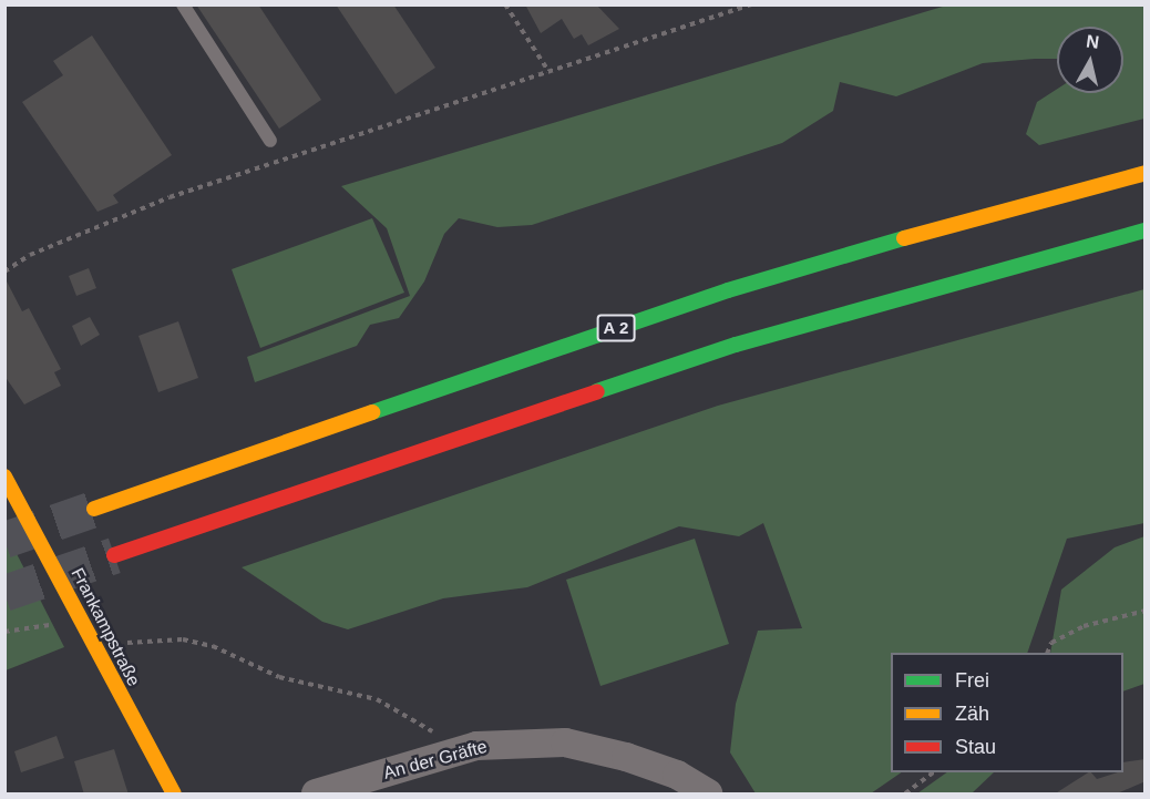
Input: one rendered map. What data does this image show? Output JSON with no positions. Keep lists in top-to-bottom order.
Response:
{
  "streets": {
    "main road": ["A 2", "Frankampstraße"],
    "street": ["An der Gräfte"]
  },
  "legend": ["Frei", "Zäh", "Stau"],
  "north": "top"
}
